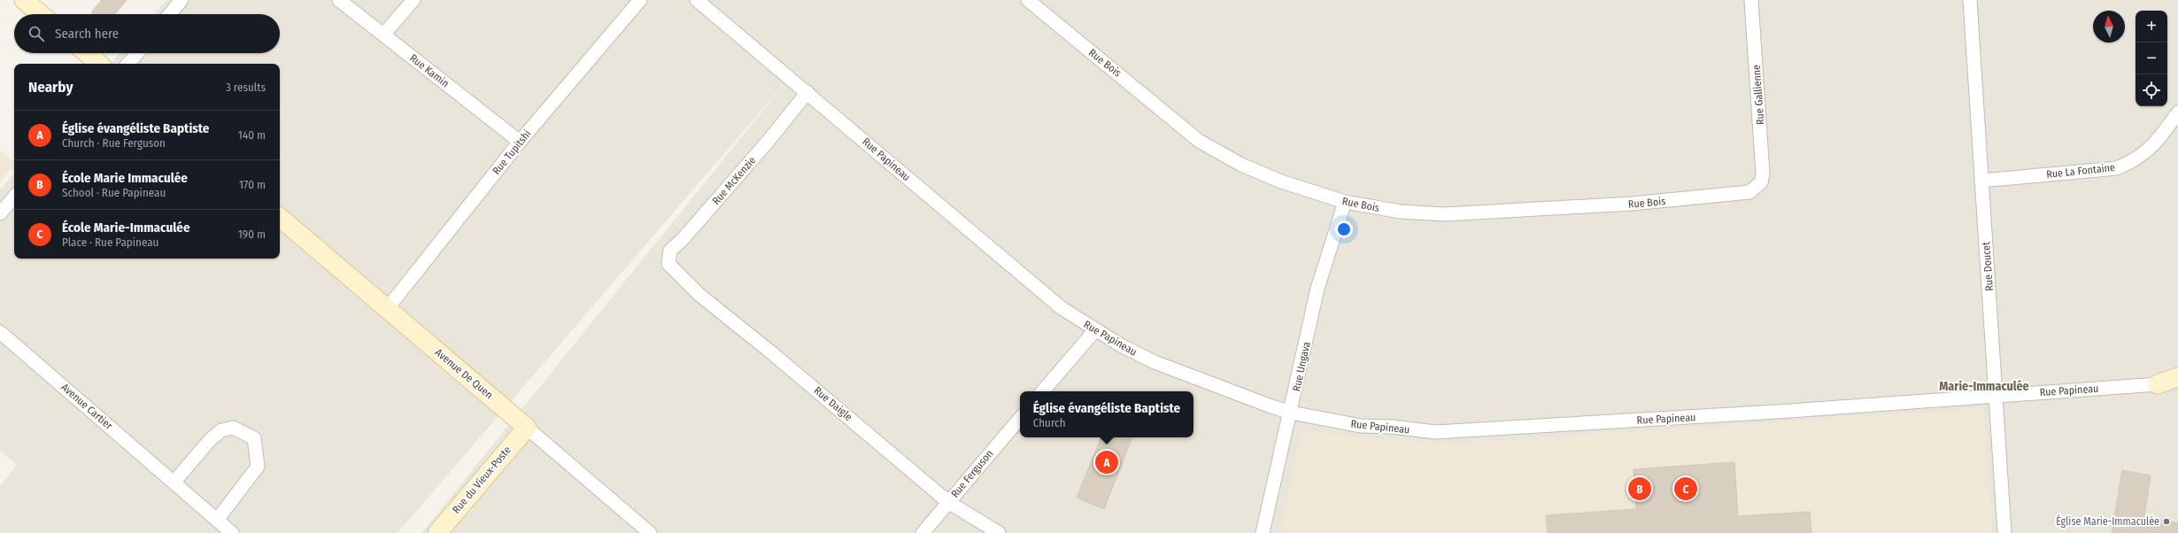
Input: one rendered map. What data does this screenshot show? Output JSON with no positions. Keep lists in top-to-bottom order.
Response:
{
  "streets": {
    "street": [
      "Rue Bois",
      "Rue Kamin",
      "Rue Gallienne",
      "Rue Tupitshi",
      "Rue Papineau",
      "Rue La Fontaine",
      "Rue McKenzie",
      "Rue Doucet",
      "Rue Ungava",
      "Avenue De Quen",
      "Rue Daigle",
      "Avenue Cartier",
      "Rue Ferguson",
      "Rue du Vieux-Poste"
    ]
  },
  "crossings": [
    ["Rue Bois", "Rue Gallienne"],
    ["Rue Bois", "Rue Ungava"],
    ["Rue Kamin", "Rue Tupitshi"],
    ["Rue Tupitshi", "Avenue De Quen"],
    ["Rue Papineau", "Rue McKenzie"],
    ["Rue Papineau", "Rue Doucet"],
    ["Rue Papineau", "Rue Ungava"],
    ["Rue La Fontaine", "Rue Doucet"],
    ["Rue McKenzie", "Rue Daigle"],
    ["Avenue De Quen", "Rue du Vieux-Poste"],
    ["Rue Daigle", "Rue Ferguson"]
  ],
  "districts": ["Marie-Immaculée"],
  "places": ["Église Marie-Immaculée"],
  "north": "top",
  "page": {
    "map_buttons": ["+", "−"],
    "search": "Search here",
    "heading": ["Nearby", "3 results"],
    "list": [
      {
        "mark": "A",
        "name": "Église évangéliste Baptiste",
        "note": "Church · Rue Ferguson",
        "value": "140 m"
      },
      {
        "mark": "B",
        "name": "École Marie Immaculée",
        "note": "School · Rue Papineau",
        "value": "170 m"
      },
      {
        "mark": "C",
        "name": "École Marie-Immaculée",
        "note": "Place · Rue Papineau",
        "value": "190 m"
      }
    ],
    "popup": ["Église évangéliste Baptiste", "Church"],
    "pins": ["A", "B", "C"]
  }
}
